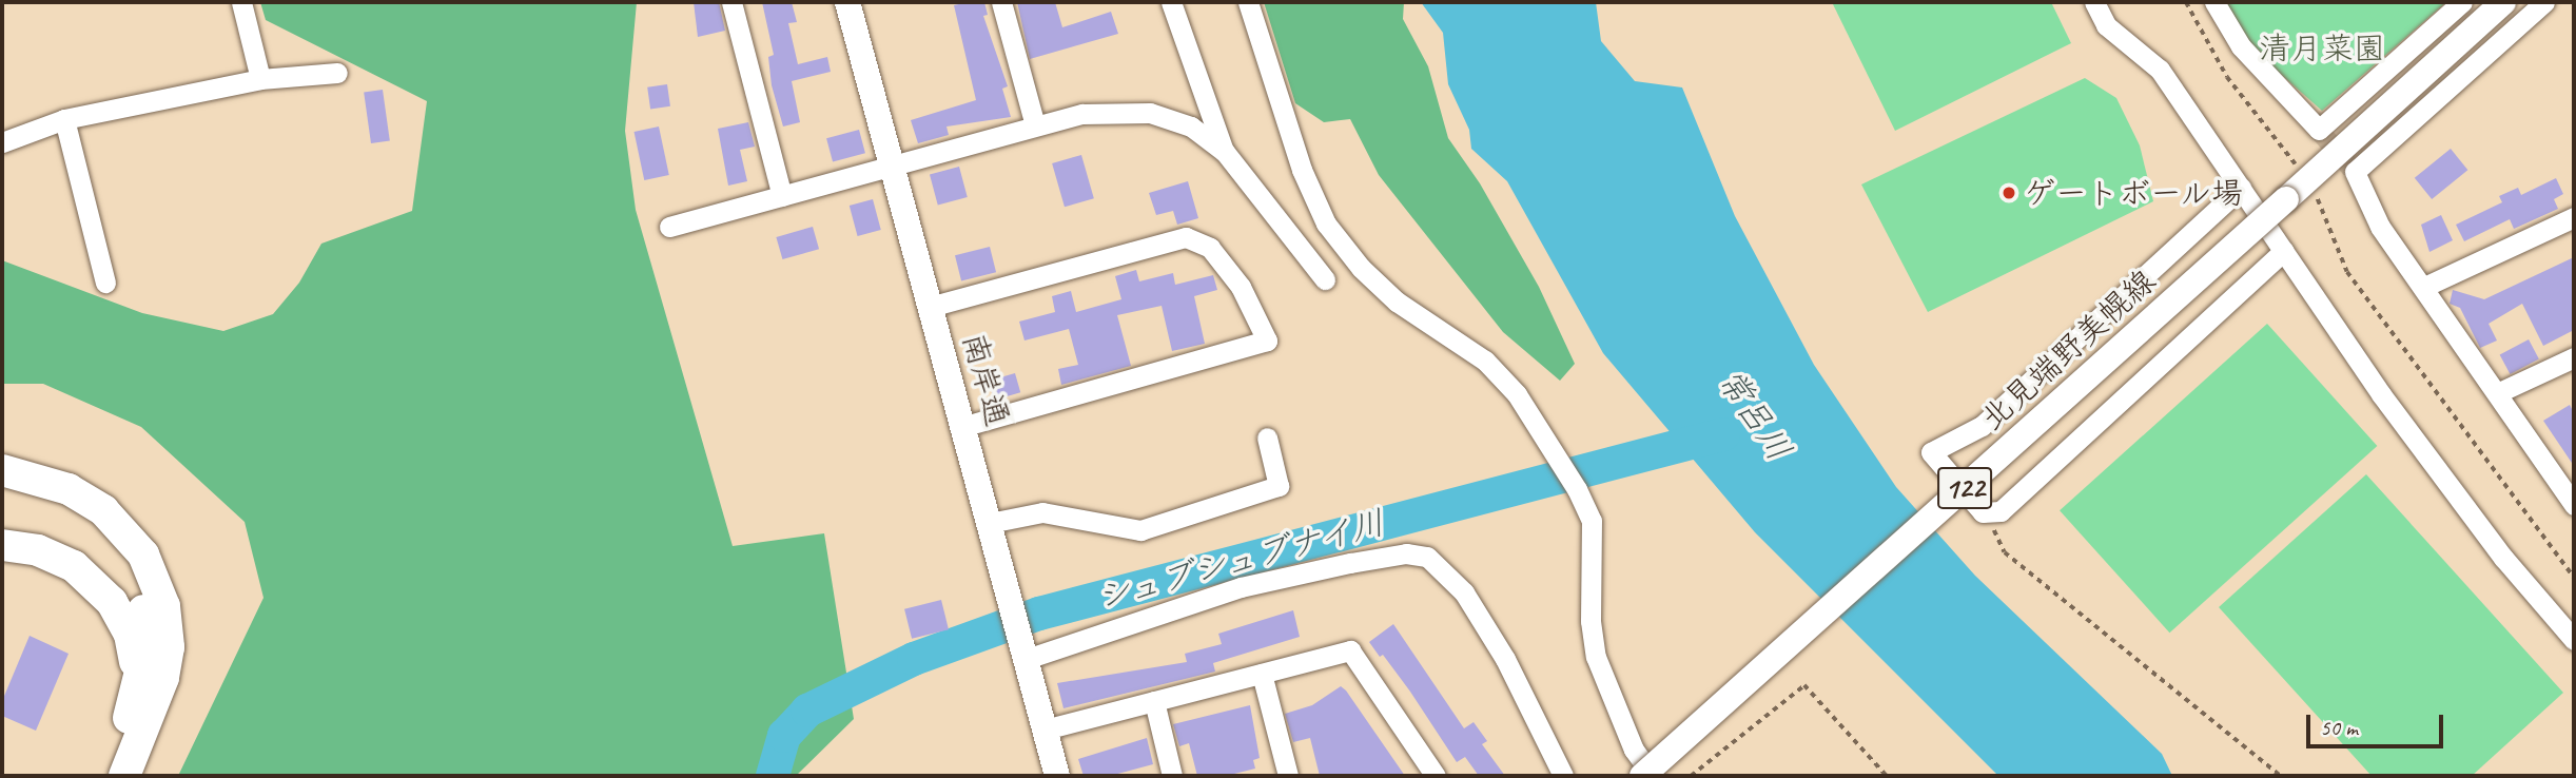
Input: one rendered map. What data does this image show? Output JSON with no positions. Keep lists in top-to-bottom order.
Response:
{
  "streets": {
    "main road": ["北見端野美幌線", "南岸通", "122"]
  },
  "water": ["常呂川", "シュブシュブナイ川"],
  "parks": ["清月菜園"],
  "places": ["ゲートボール場"],
  "scale_bar": "50 m"
}
